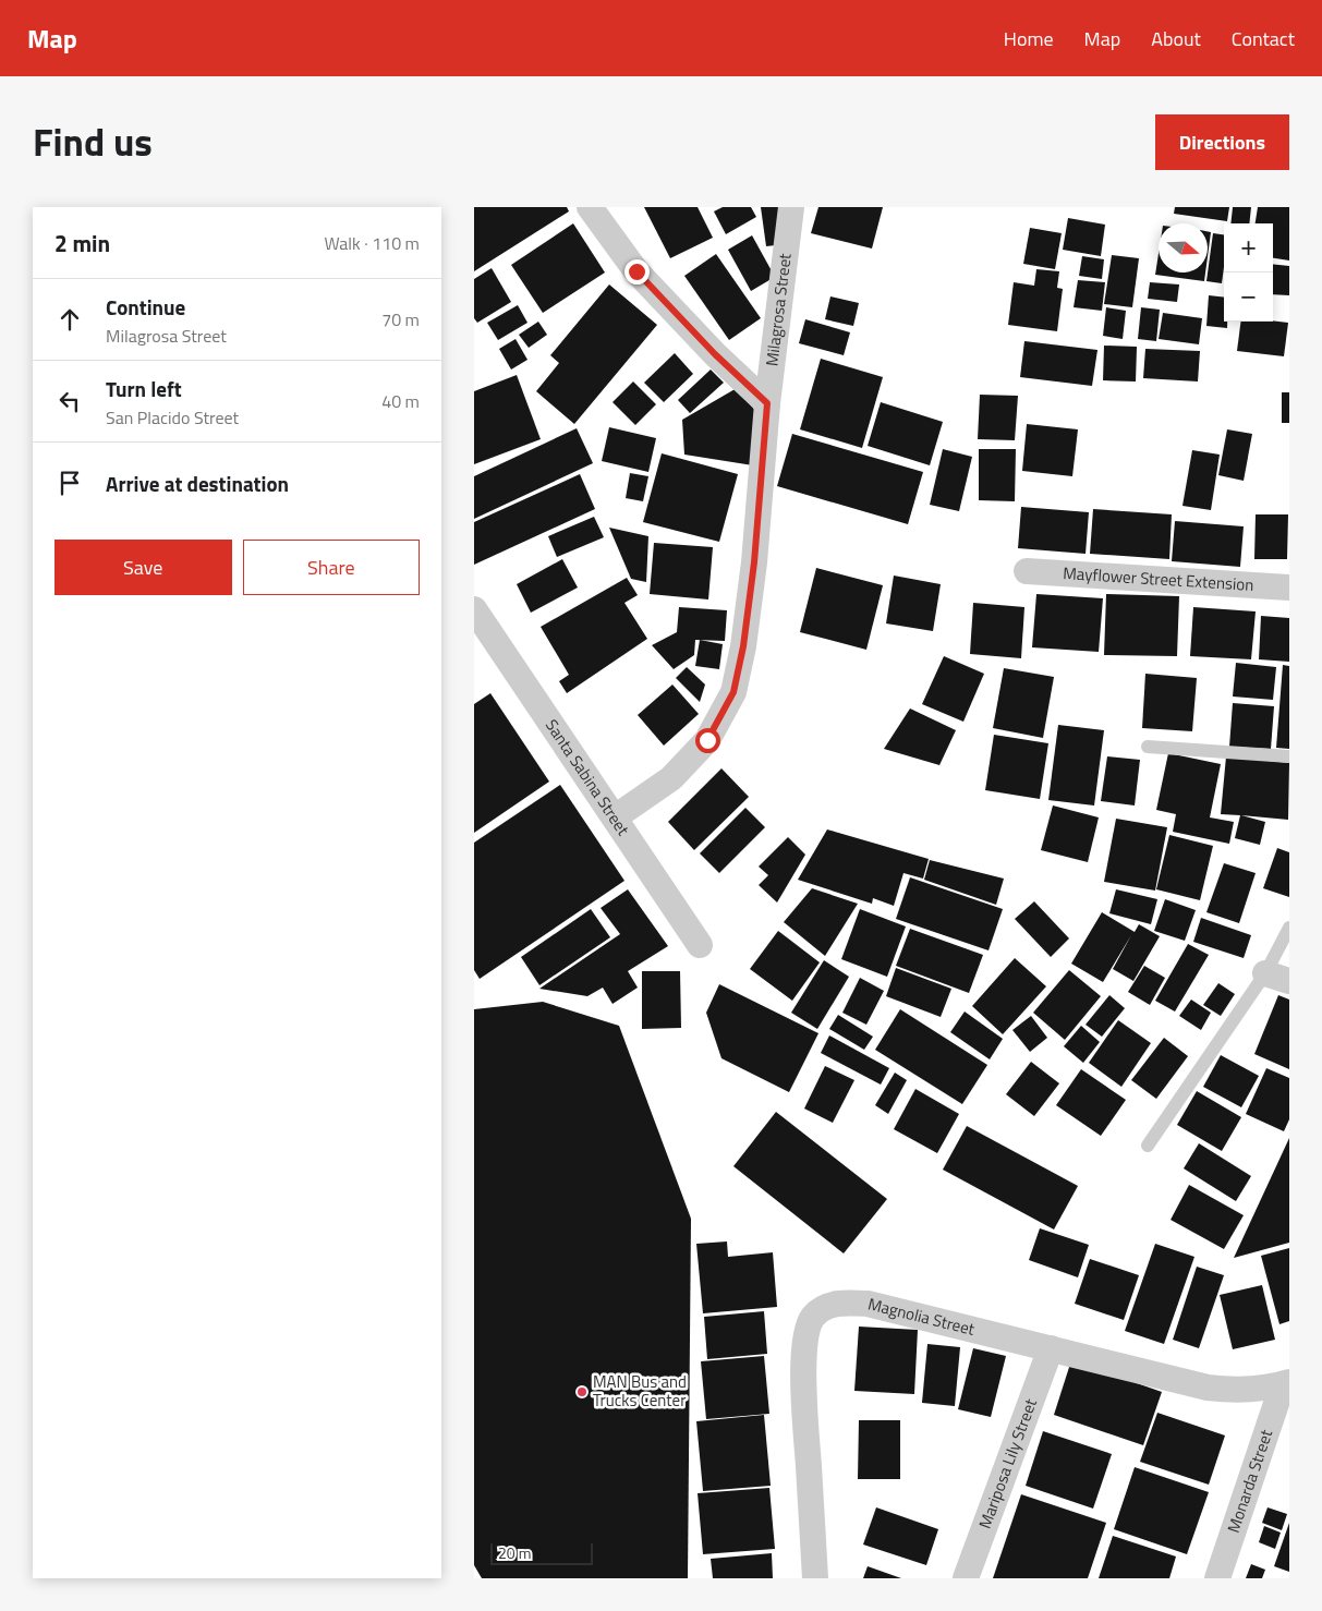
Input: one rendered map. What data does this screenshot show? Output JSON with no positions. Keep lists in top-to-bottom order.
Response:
{
  "streets": {
    "street": [
      "Milagrosa Street",
      "Mayflower Street Extension",
      "Santa Sabina Street",
      "Magnolia Street",
      "Mariposa Lily Street",
      "Monarda Street"
    ]
  },
  "crossings": [
    ["Milagrosa Street", "Santa Sabina Street"],
    ["Magnolia Street", "Mariposa Lily Street"],
    ["Magnolia Street", "Monarda Street"]
  ],
  "places": ["MAN Bus and Trucks Center"],
  "scale_bar": "20 m",
  "north": "right",
  "page": {
    "header": "Map",
    "nav": [
      "Home",
      "Map",
      "About",
      "Contact"
    ],
    "title": "Find us",
    "buttons": [
      "Directions",
      ["Save", "Share"]
    ],
    "heading": ["2 min", "Walk · 110 m"],
    "map_buttons": ["+", "−"],
    "list": [
      ["Continue", "Milagrosa Street", "70 m"],
      ["Turn left", "San Placido Street", "40 m"],
      "Arrive at destination"
    ],
    "scale": "20 m"
  }
}
